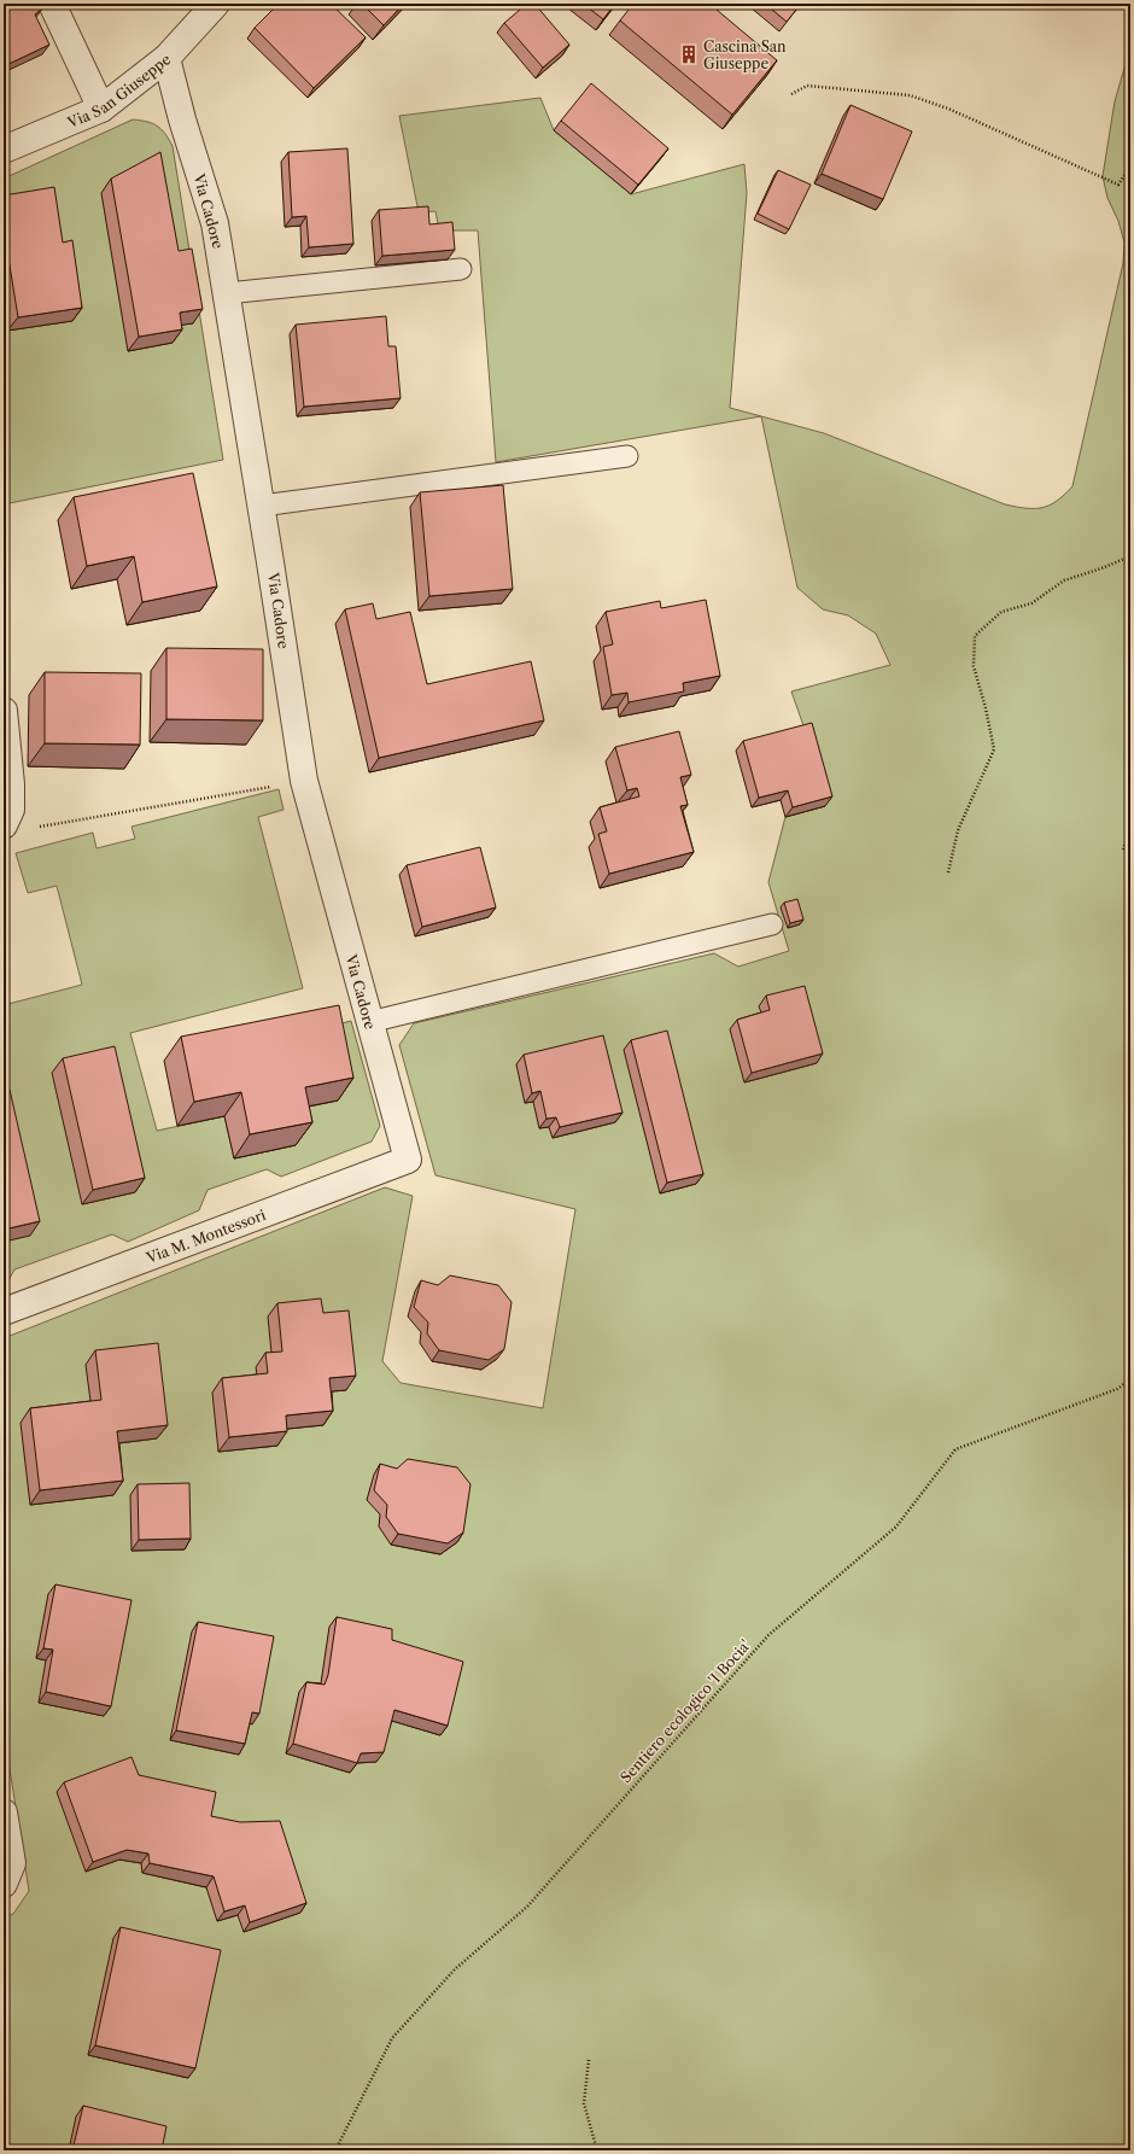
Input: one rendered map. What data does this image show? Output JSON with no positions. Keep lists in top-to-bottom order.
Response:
{
  "streets": {
    "street": ["Via San Giuseppe", "Via Cadore", "Via M. Montessori"],
    "path": ["Sentiero ecologico 'I Bocia'"]
  },
  "crossings": [
    ["Via San Giuseppe", "Via Cadore"],
    ["Via Cadore", "Via M. Montessori"]
  ],
  "places": {
    "building": ["Cascina San Giuseppe"]
  }
}
